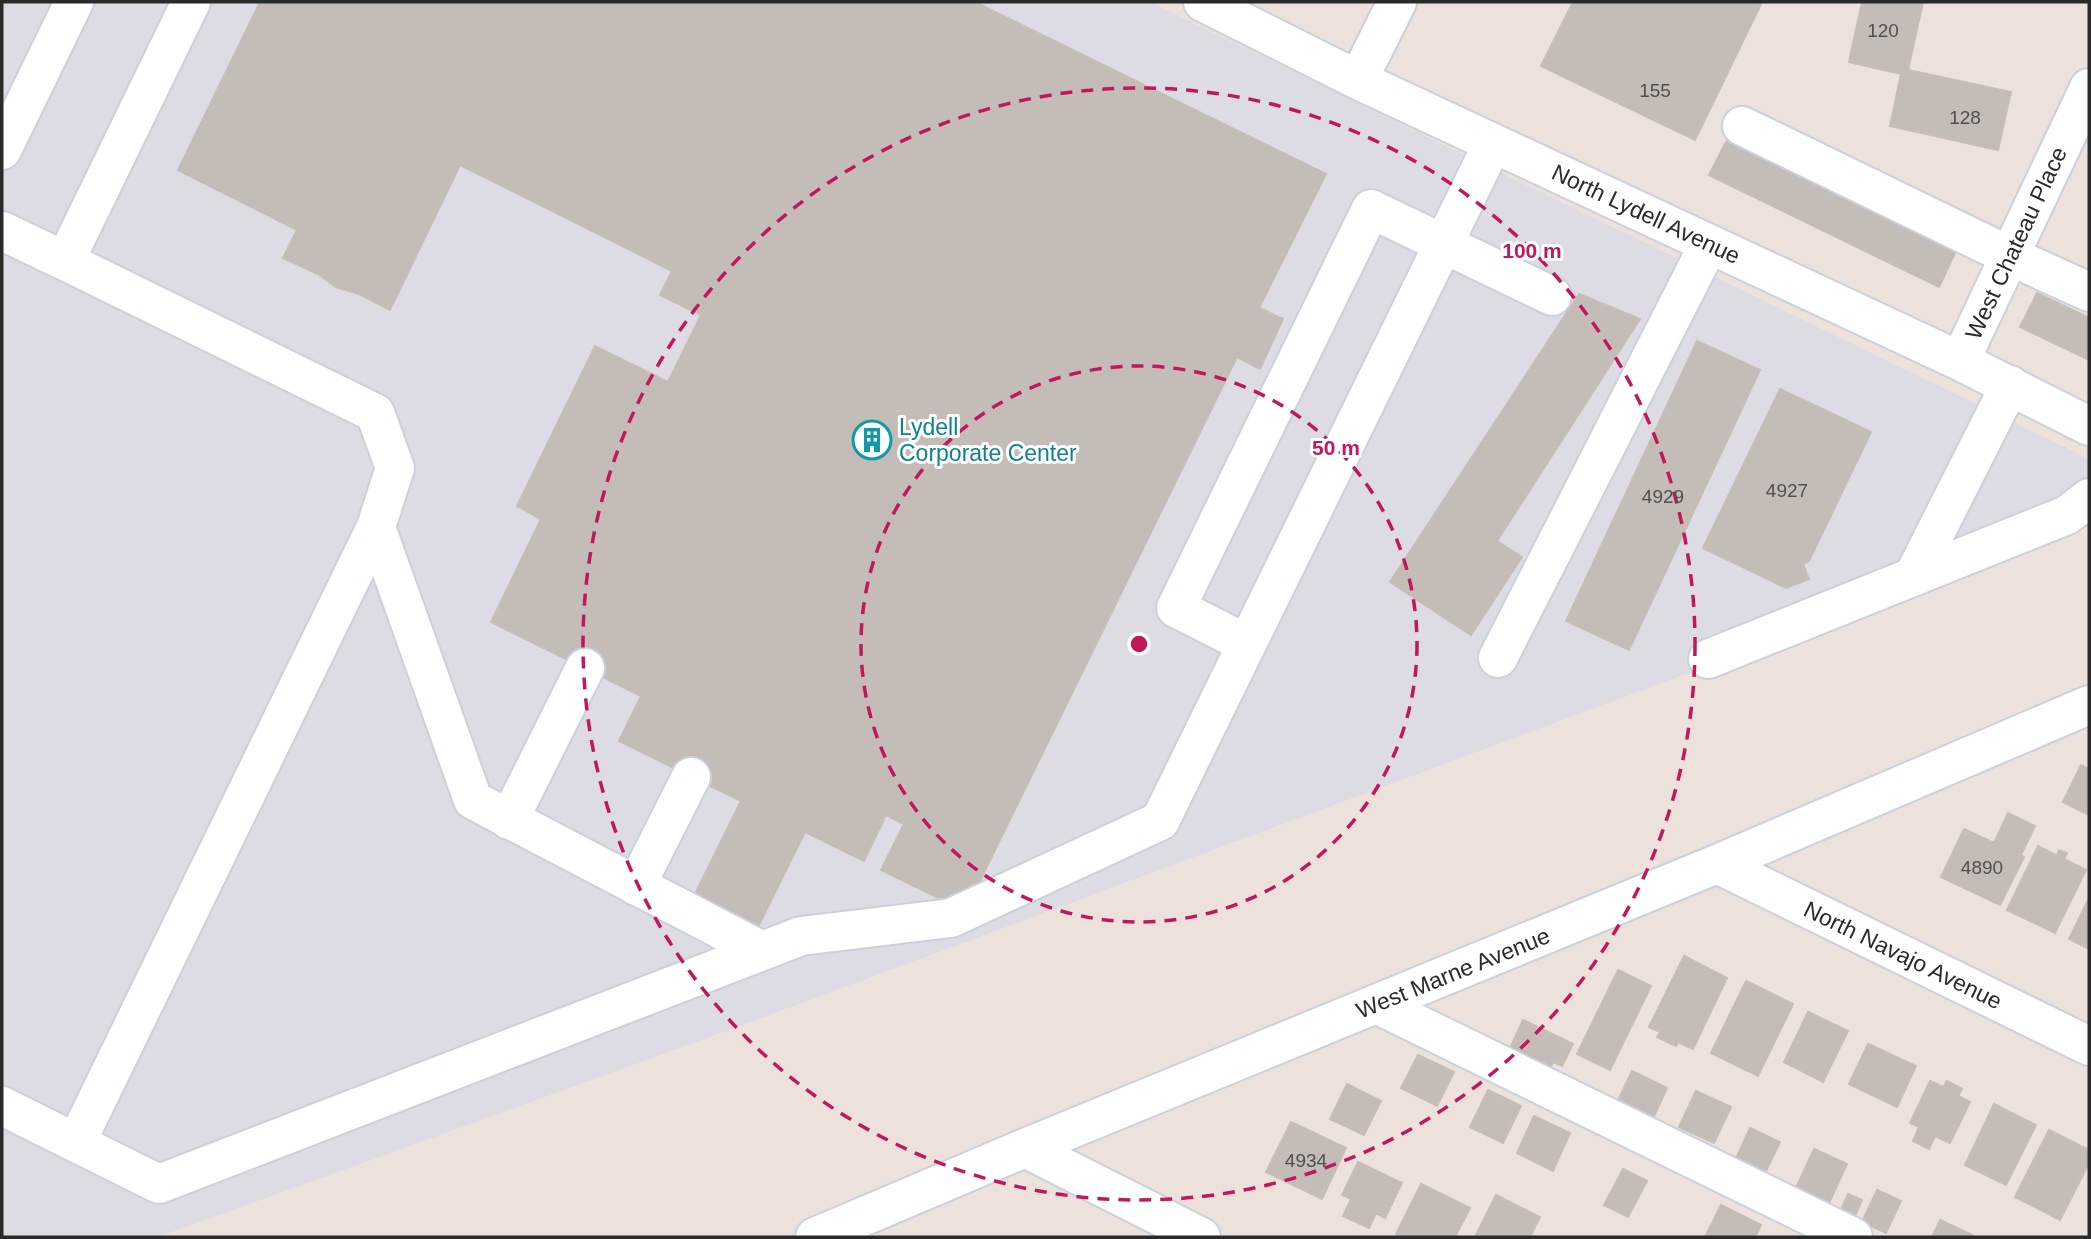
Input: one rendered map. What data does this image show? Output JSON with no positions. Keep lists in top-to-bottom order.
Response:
{
  "streets": {
    "street": [
      "North Lydell Avenue",
      "West Chateau Place",
      "North Navajo Avenue",
      "West Marne Avenue"
    ]
  },
  "crossings": [
    ["North Lydell Avenue", "West Chateau Place"],
    ["North Navajo Avenue", "West Marne Avenue"]
  ],
  "places": {
    "building": ["Lydell Corporate Center"]
  },
  "house_numbers": [
    "120",
    "155",
    "128",
    "4927",
    "4929",
    "4890",
    "4934"
  ],
  "rings": ["100 m", "50 m"]
}
